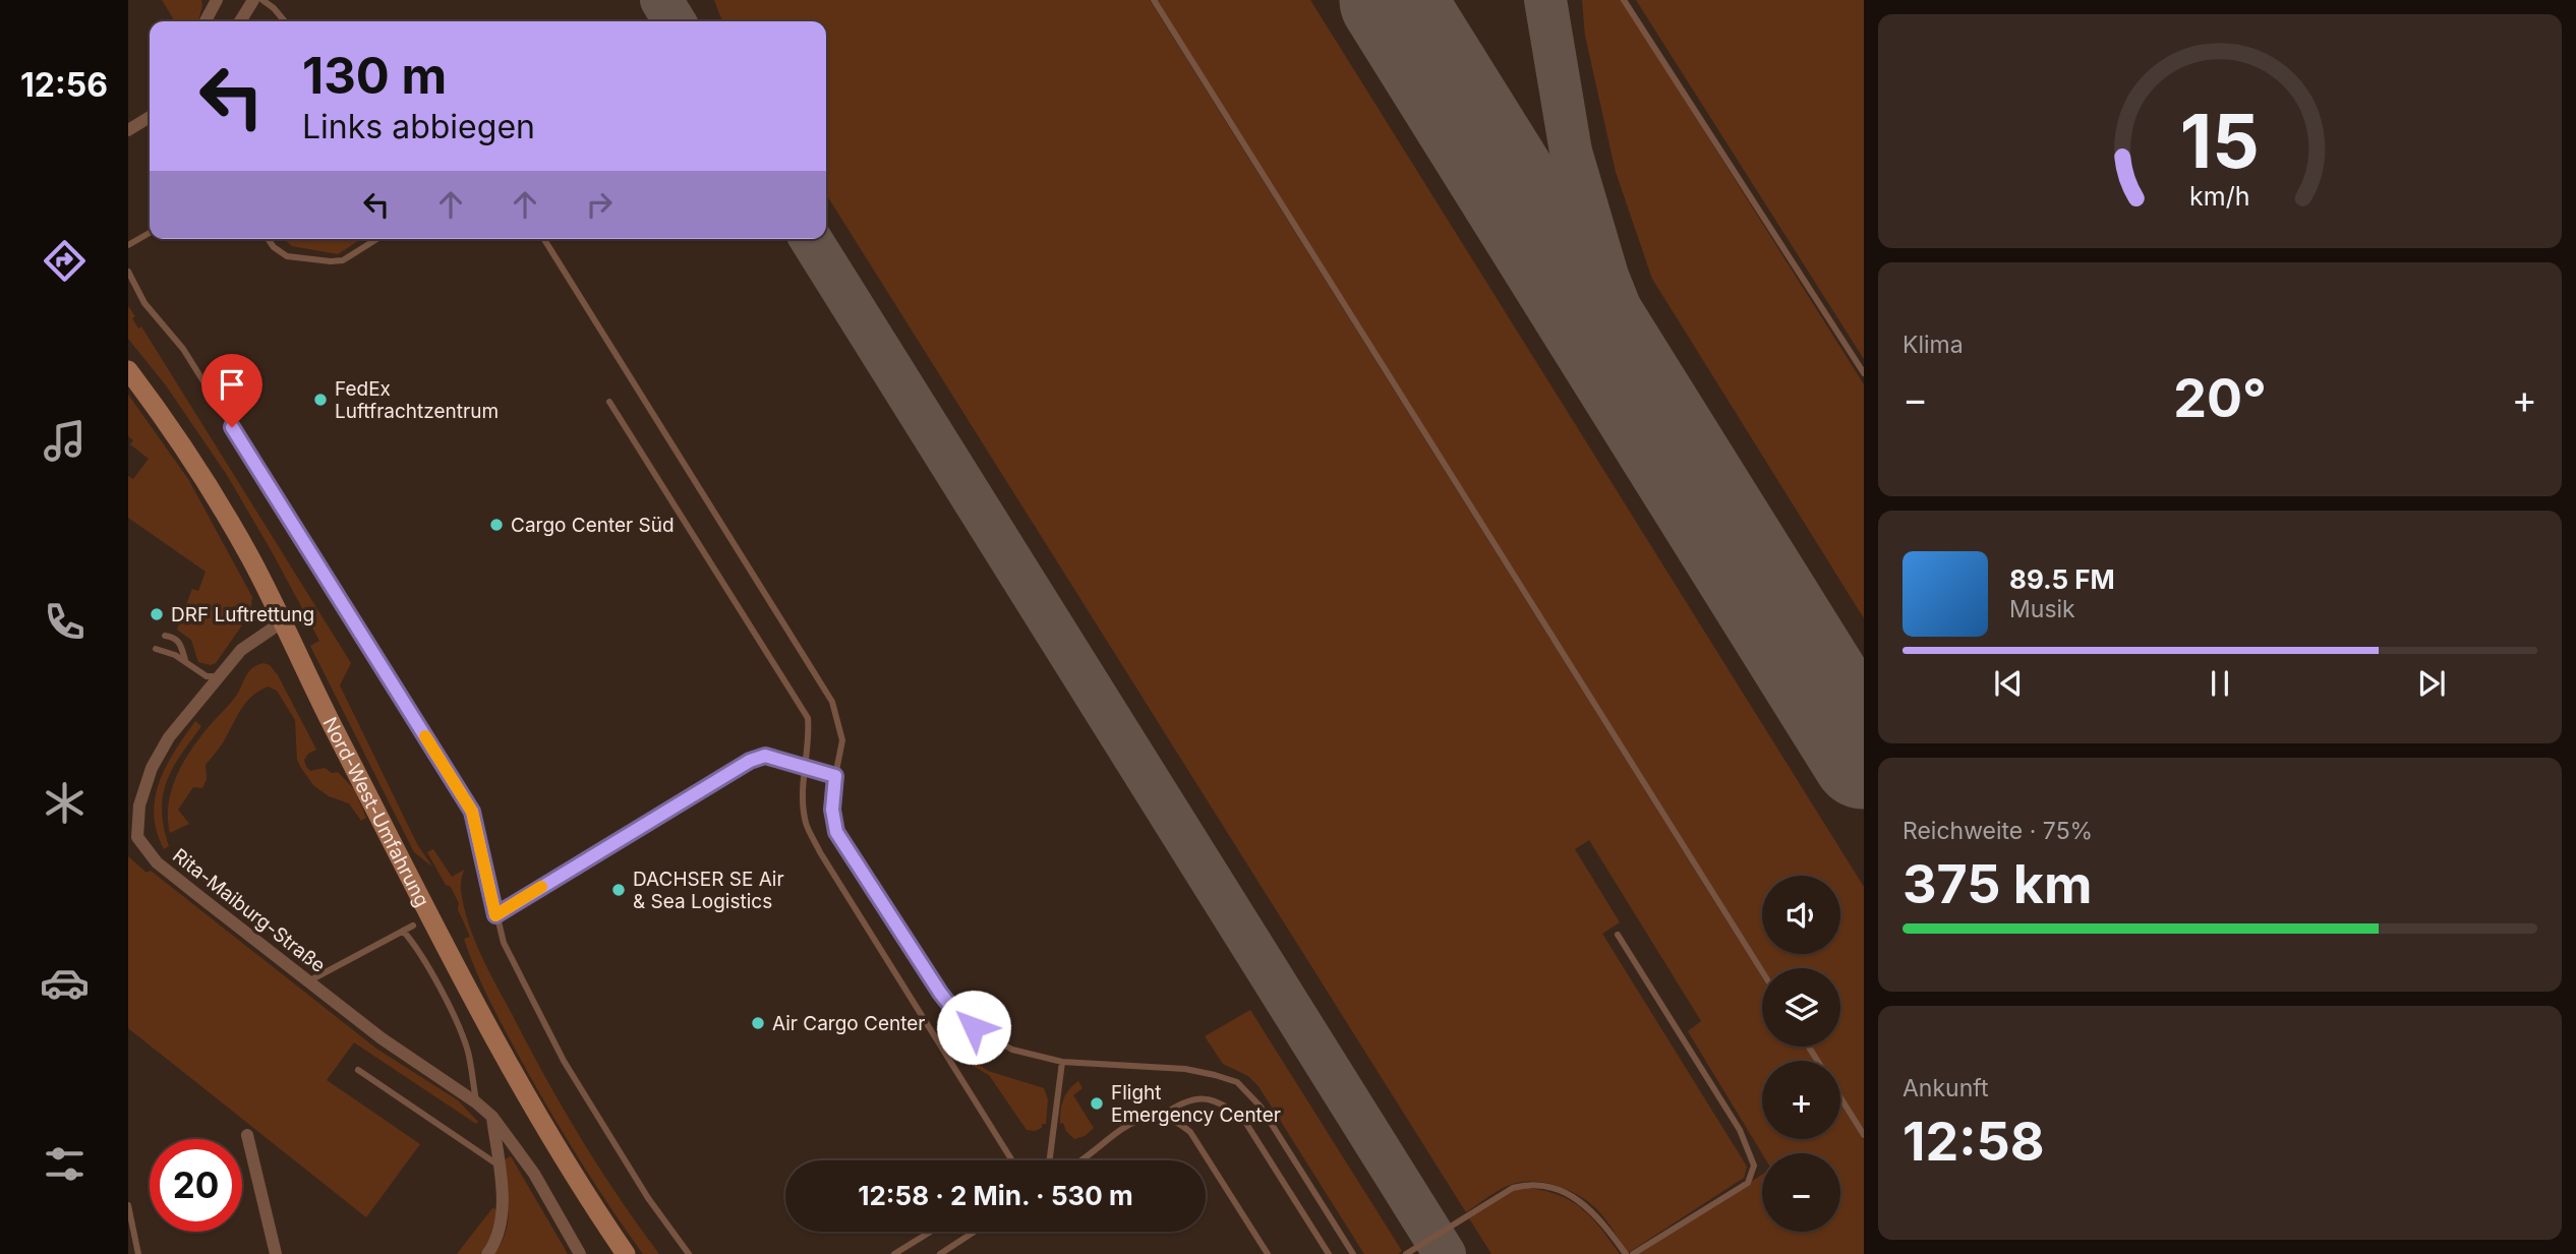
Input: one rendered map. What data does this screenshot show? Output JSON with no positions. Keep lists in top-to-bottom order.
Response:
{
  "streets": {
    "main road": ["Nord-West-Umfahrung"],
    "street": ["Rita-Maiburg-Straße"]
  },
  "crossings": [
    ["Nord-West-Umfahrung", "Rita-Maiburg-Straße"]
  ],
  "places": [
    "FedEx Luftfrachtzentrum",
    "Cargo Center Süd",
    "DRF Luftrettung",
    "DACHSER SE Air & Sea Logistics",
    "Air Cargo Center",
    "Flight Emergency Center"
  ],
  "page": {
    "tabs": "12:56",
    "turn": ["130 m", "Links abbiegen"],
    "tile": [
      "Klima",
      ["Reichweite · 75%", "375 km"],
      ["Ankunft", "12:58"]
    ],
    "heat": ["−", "20°", "+"],
    "song": ["89.5 FM", "Musik"],
    "map_buttons": ["+", "−"],
    "limit": "20",
    "trip": "12:58 · 2 Min. · 530 m",
    "gauge": ["15", "km/h"]
  }
}
